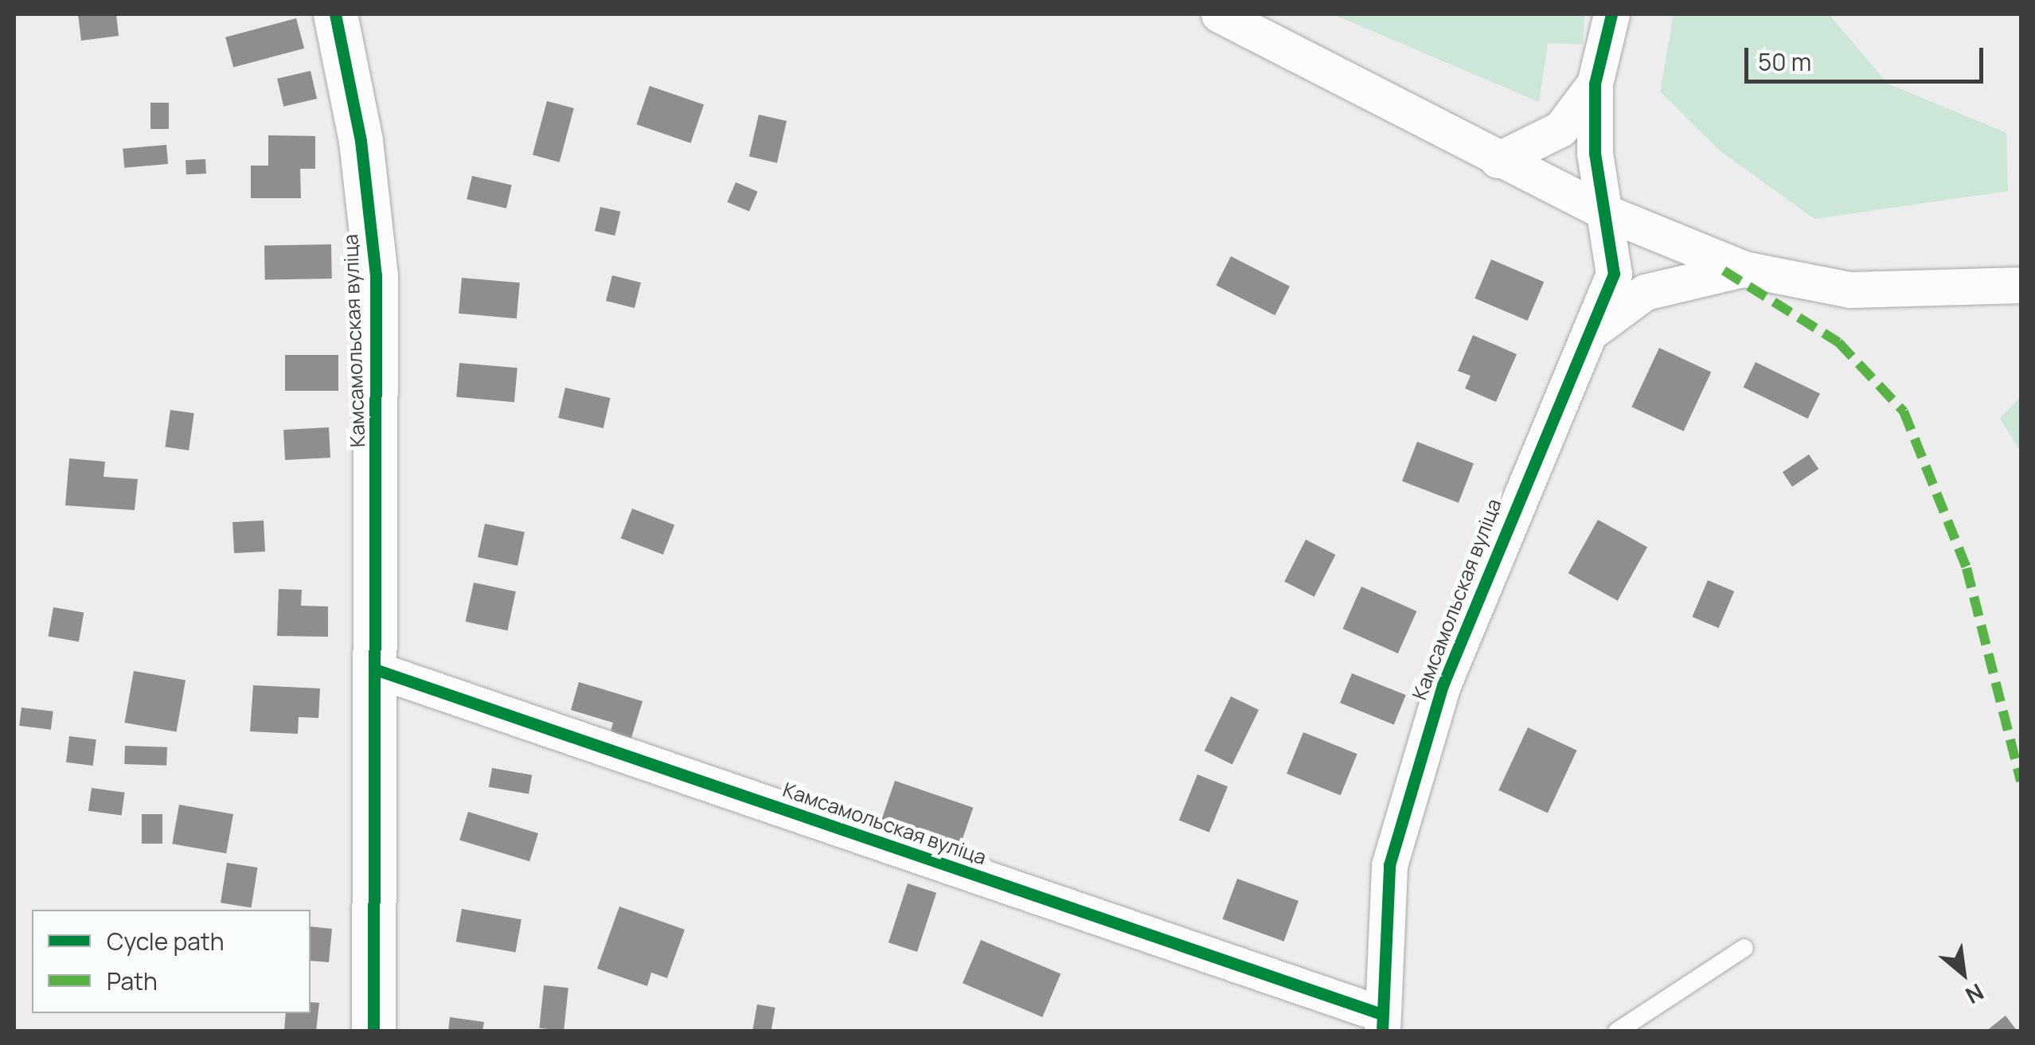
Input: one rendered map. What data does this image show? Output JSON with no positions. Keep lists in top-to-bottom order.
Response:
{
  "streets": {
    "street": ["Камсамольская вуліца"]
  },
  "legend": ["Cycle path", "Path"],
  "scale_bar": "50 m",
  "north": "bottom right"
}
